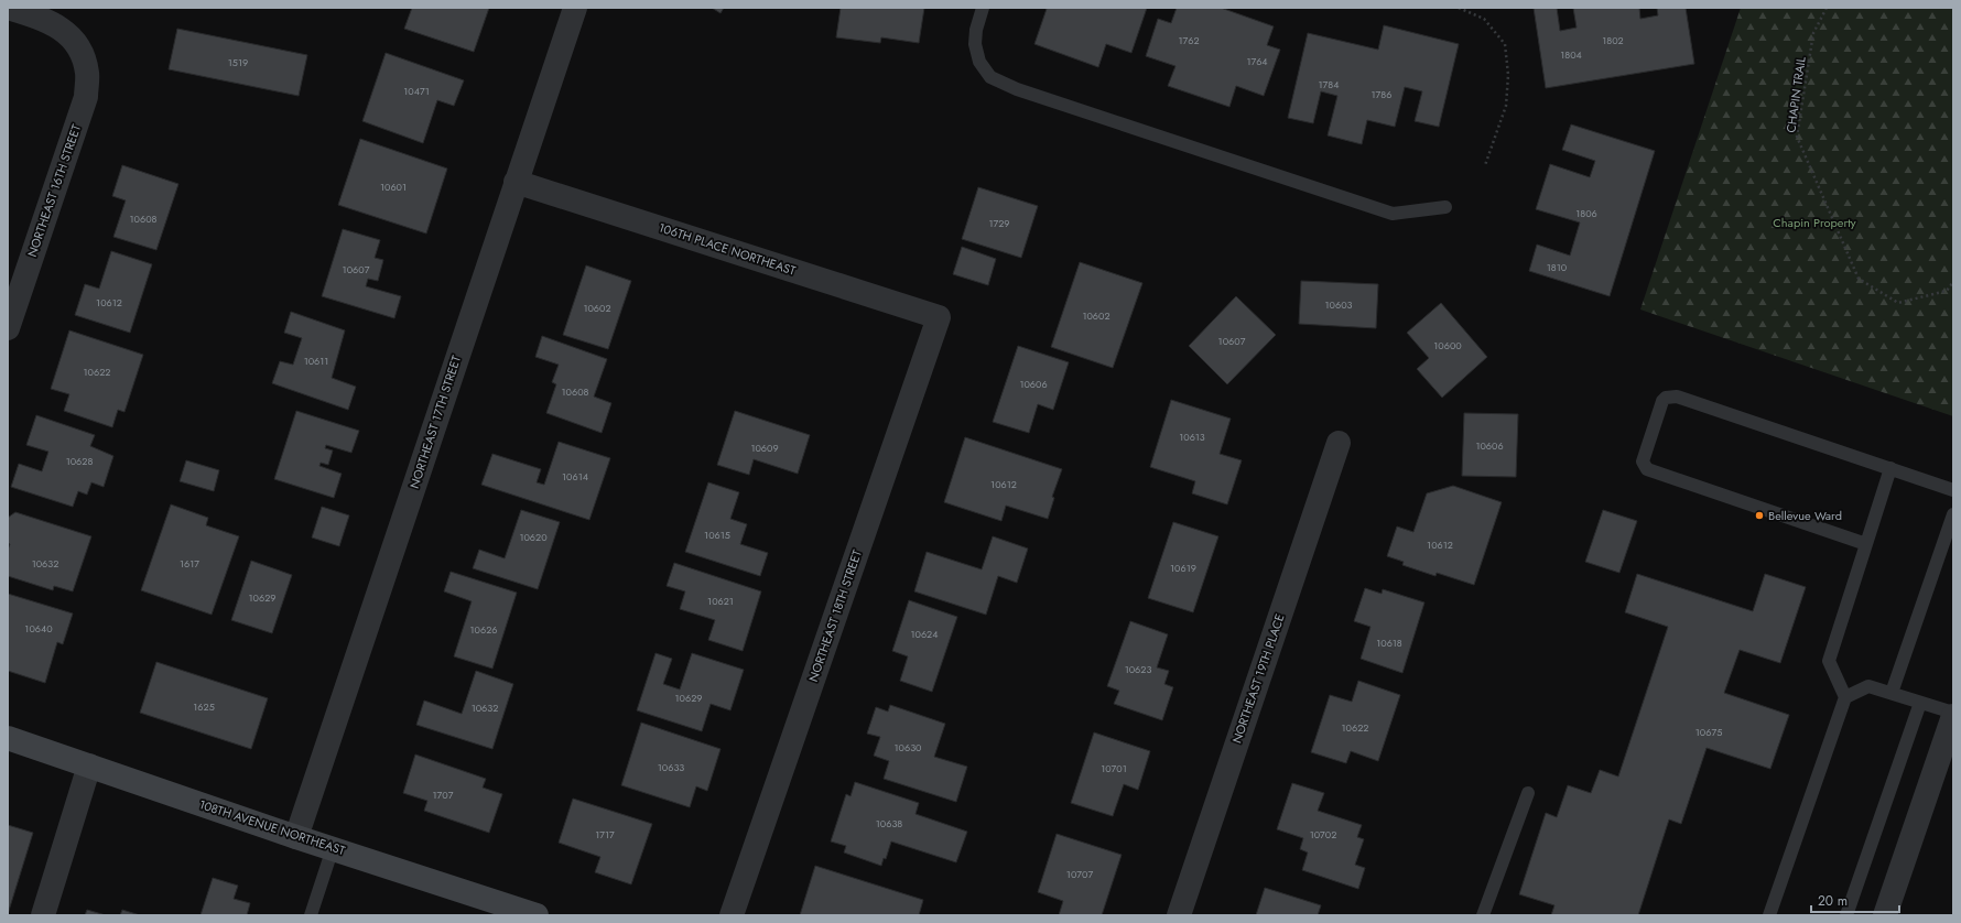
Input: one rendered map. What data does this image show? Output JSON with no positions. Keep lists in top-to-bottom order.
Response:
{
  "streets": {
    "main road": ["108TH AVENUE NORTHEAST"],
    "street": [
      "NORTHEAST 16TH STREET",
      "106TH PLACE NORTHEAST",
      "NORTHEAST 17TH STREET",
      "NORTHEAST 18TH STREET",
      "NORTHEAST 19TH PLACE"
    ],
    "path": ["CHAPIN TRAIL"]
  },
  "crossings": [
    ["106TH PLACE NORTHEAST", "NORTHEAST 17TH STREET"],
    ["106TH PLACE NORTHEAST", "NORTHEAST 18TH STREET"],
    ["NORTHEAST 17TH STREET", "108TH AVENUE NORTHEAST"]
  ],
  "parks": ["Chapin Property"],
  "places": ["Bellevue Ward"],
  "house_numbers": [
    "1762",
    "1802",
    "1804",
    "1764",
    "1519",
    "1784",
    "10471",
    "1786",
    "10601",
    "1806",
    "10608",
    "1729",
    "1810",
    "10607",
    "10612",
    "10603",
    "10602",
    "10602",
    "10607",
    "10600",
    "10611",
    "10622",
    "10606",
    "10608",
    "10613",
    "10606",
    "10609",
    "10628",
    "10614",
    "10612",
    "10615",
    "10620",
    "10612",
    "10632",
    "1617",
    "10619",
    "10629",
    "10621",
    "10640",
    "10626",
    "10624",
    "10618",
    "10623",
    "10629",
    "1625",
    "10632",
    "10622",
    "10675",
    "10630",
    "10633",
    "10701",
    "1707",
    "10638",
    "1717",
    "10702",
    "10707"
  ],
  "scale_bar": "20 m"
}
